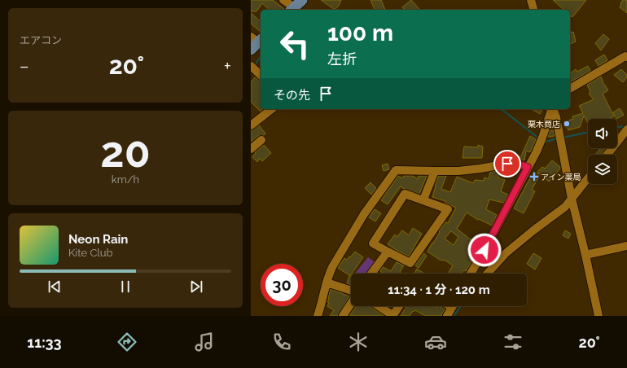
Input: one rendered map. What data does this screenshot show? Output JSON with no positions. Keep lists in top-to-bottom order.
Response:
{
  "places": {
    "other": ["栗木商店"],
    "health": ["アイン薬局"]
  },
  "page": {
    "tile": [
      "エアコン",
      ["20", "km/h"]
    ],
    "turn": ["100 m", "左折"],
    "heat": ["−", "20°", "+"],
    "then": "その先",
    "song": ["Neon Rain", "Kite Club"],
    "limit": "30",
    "trip": "11:34 · 1 分 · 120 m",
    "tabs": ["11:33", "20°"]
  }
}
